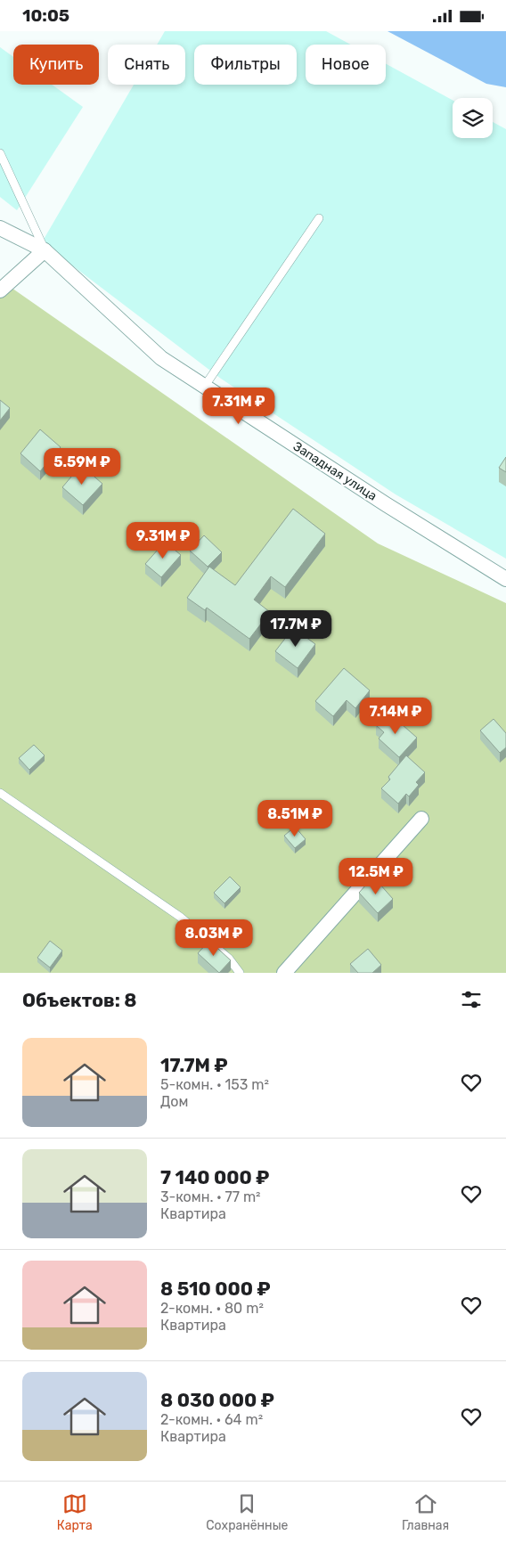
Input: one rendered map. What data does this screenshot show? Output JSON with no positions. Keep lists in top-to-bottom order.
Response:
{
  "streets": {
    "street": ["Западная улица"]
  },
  "page": {
    "status": "10:05",
    "chip": [
      "Купить",
      "Снять",
      "Фильтры",
      "Новое"
    ],
    "price": [
      "7.31M ₽",
      "5.59M ₽",
      "9.31M ₽",
      "17.7M ₽",
      "7.14M ₽",
      "8.51M ₽",
      "12.5M ₽",
      "8.03M ₽"
    ],
    "heading": "Объектов: 8",
    "list": [
      {
        "name": "17.7M ₽",
        "note": "5-комн. · 153 m² · Дом"
      },
      {
        "name": "7 140 000 ₽",
        "note": "3-комн. · 77 m² · Квартира"
      },
      {
        "name": "8 510 000 ₽",
        "note": "2-комн. · 80 m² · Квартира"
      },
      {
        "name": "8 030 000 ₽",
        "note": "2-комн. · 64 m² · Квартира"
      }
    ],
    "tabs": ["Карта", "Сохранённые", "Главная"]
  }
}
